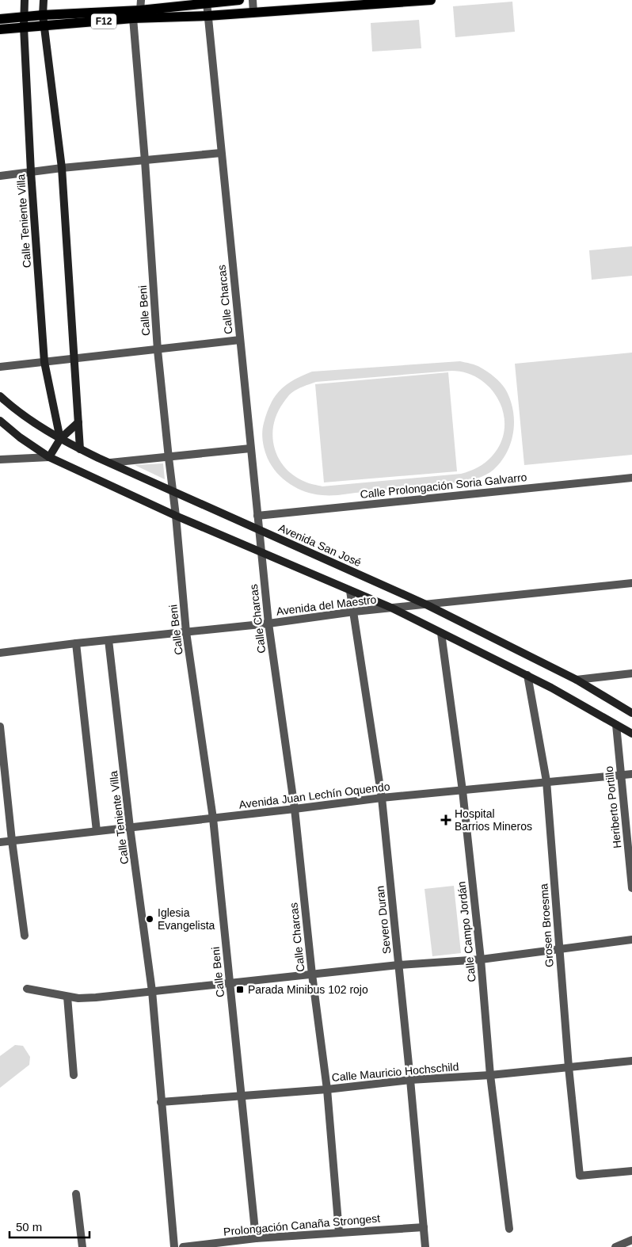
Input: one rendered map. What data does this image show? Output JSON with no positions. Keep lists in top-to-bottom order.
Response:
{
  "streets": {
    "main road": ["F12"],
    "street": [
      "Calle Teniente Villa",
      "Calle Charcas",
      "Calle Beni",
      "Calle Prolongación Soria Galvarro",
      "Avenida San José",
      "Avenida del Maestro",
      "Avenida Juan Lechín Oquendo",
      "Heriberto Portillo",
      "Severo Duran",
      "Grosen Broesma",
      "Calle Campo Jordán",
      "Calle Mauricio Hochschild",
      "Prolongación Canaña Strongest"
    ]
  },
  "crossings": [
    ["F12", "Calle Teniente Villa"],
    ["F12", "Calle Charcas"],
    ["F12", "Calle Beni"],
    ["Calle Teniente Villa", "Avenida San José"],
    ["Calle Teniente Villa", "Avenida del Maestro"],
    ["Calle Teniente Villa", "Avenida Juan Lechín Oquendo"],
    ["Calle Teniente Villa", "Calle Mauricio Hochschild"],
    ["Calle Charcas", "Calle Prolongación Soria Galvarro"],
    ["Calle Charcas", "Avenida San José"],
    ["Calle Charcas", "Avenida del Maestro"],
    ["Calle Charcas", "Avenida Juan Lechín Oquendo"],
    ["Calle Charcas", "Calle Mauricio Hochschild"],
    ["Calle Charcas", "Prolongación Canaña Strongest"],
    ["Calle Beni", "Avenida San José"],
    ["Calle Beni", "Avenida del Maestro"],
    ["Calle Beni", "Avenida Juan Lechín Oquendo"],
    ["Calle Beni", "Calle Mauricio Hochschild"],
    ["Calle Beni", "Prolongación Canaña Strongest"],
    ["Avenida San José", "Avenida del Maestro"],
    ["Avenida del Maestro", "Severo Duran"],
    ["Avenida Juan Lechín Oquendo", "Heriberto Portillo"],
    ["Avenida Juan Lechín Oquendo", "Severo Duran"],
    ["Avenida Juan Lechín Oquendo", "Grosen Broesma"],
    ["Avenida Juan Lechín Oquendo", "Calle Campo Jordán"],
    ["Severo Duran", "Calle Mauricio Hochschild"],
    ["Severo Duran", "Prolongación Canaña Strongest"],
    ["Grosen Broesma", "Calle Mauricio Hochschild"],
    ["Calle Campo Jordán", "Calle Mauricio Hochschild"]
  ],
  "places": {
    "health": ["Hospital Barrios Mineros"],
    "other": ["Iglesia Evangelista"],
    "transit": ["Parada Minibus 102 rojo"]
  },
  "scale_bar": "50 m"
}
